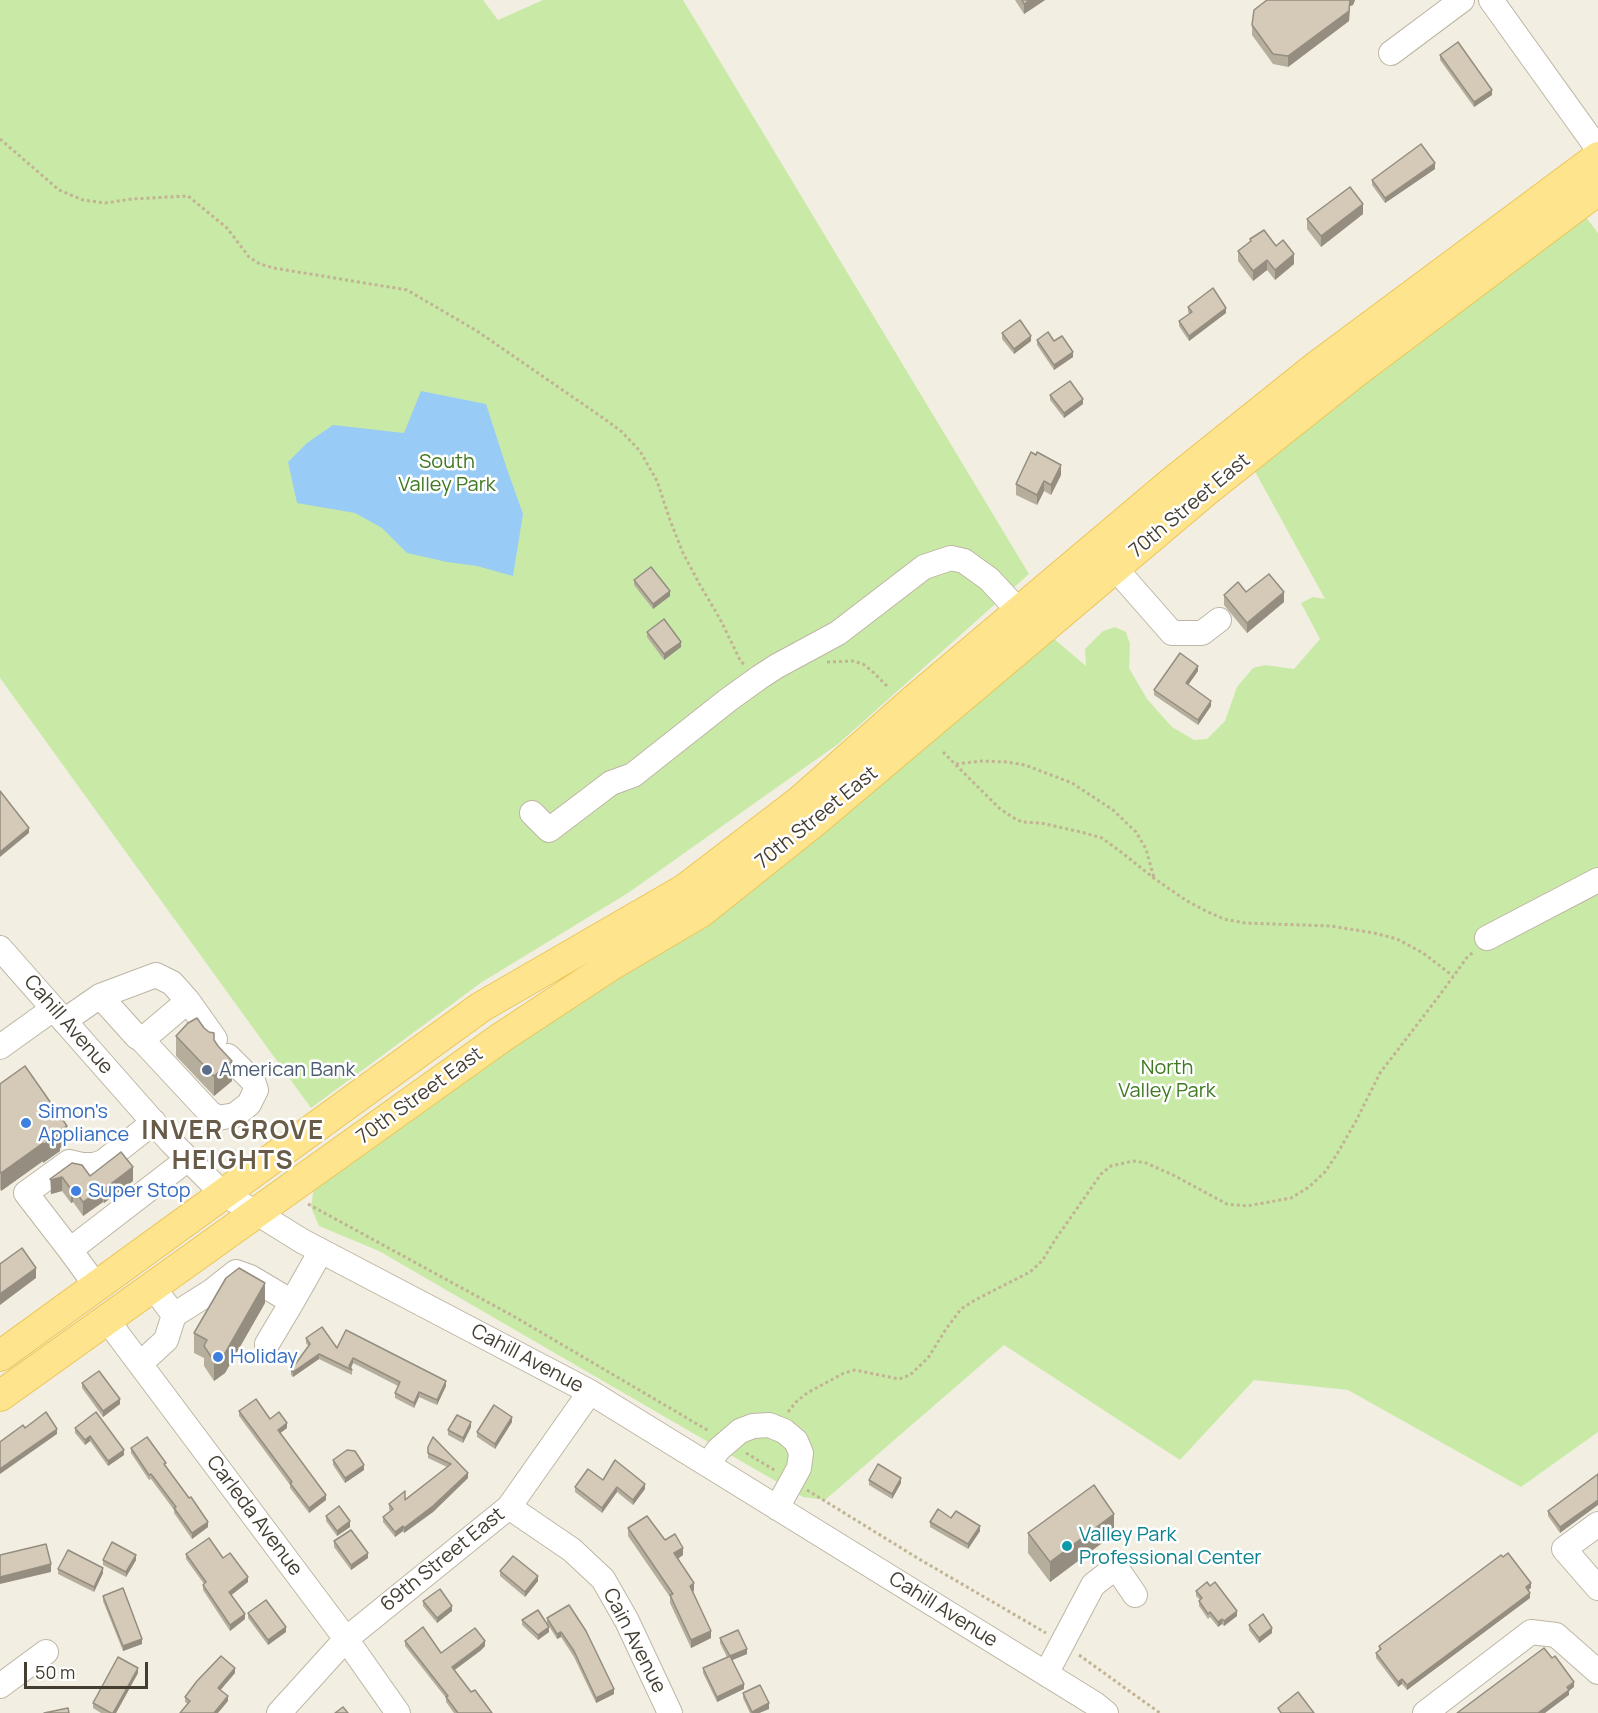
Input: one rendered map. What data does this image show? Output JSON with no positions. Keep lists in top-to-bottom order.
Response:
{
  "streets": {
    "main road": ["70th Street East"],
    "street": [
      "Cahill Avenue",
      "Carleda Avenue",
      "69th Street East",
      "Cain Avenue"
    ]
  },
  "crossings": [
    ["70th Street East", "Cahill Avenue"],
    ["70th Street East", "Carleda Avenue"],
    ["Cahill Avenue", "69th Street East"],
    ["Carleda Avenue", "69th Street East"],
    ["69th Street East", "Cain Avenue"]
  ],
  "districts": ["INVER GROVE HEIGHTS"],
  "parks": ["South Valley Park", "North Valley Park"],
  "places": [
    "American Bank",
    "Simon's Appliance",
    "Super Stop",
    "Holiday",
    "Valley Park Professional Center"
  ],
  "scale_bar": "50 m"
}
